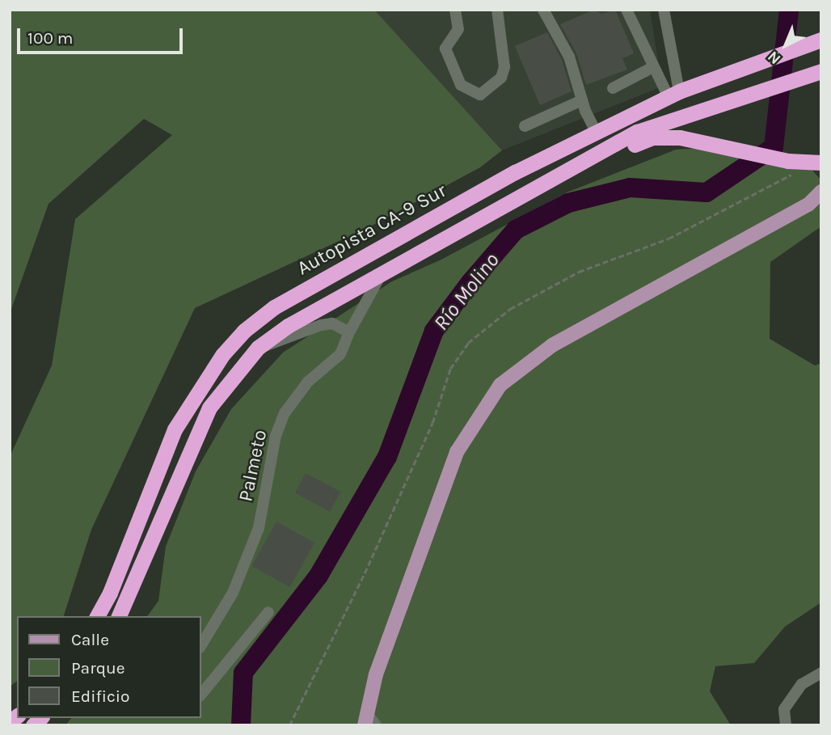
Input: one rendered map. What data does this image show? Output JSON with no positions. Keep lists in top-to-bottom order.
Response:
{
  "streets": {
    "highway": ["Autopista CA-9 Sur"],
    "street": ["Palmeto"]
  },
  "water": ["Río Molino"],
  "legend": ["Calle", "Parque", "Edificio"],
  "scale_bar": "100 m",
  "north": "bottom left"
}
